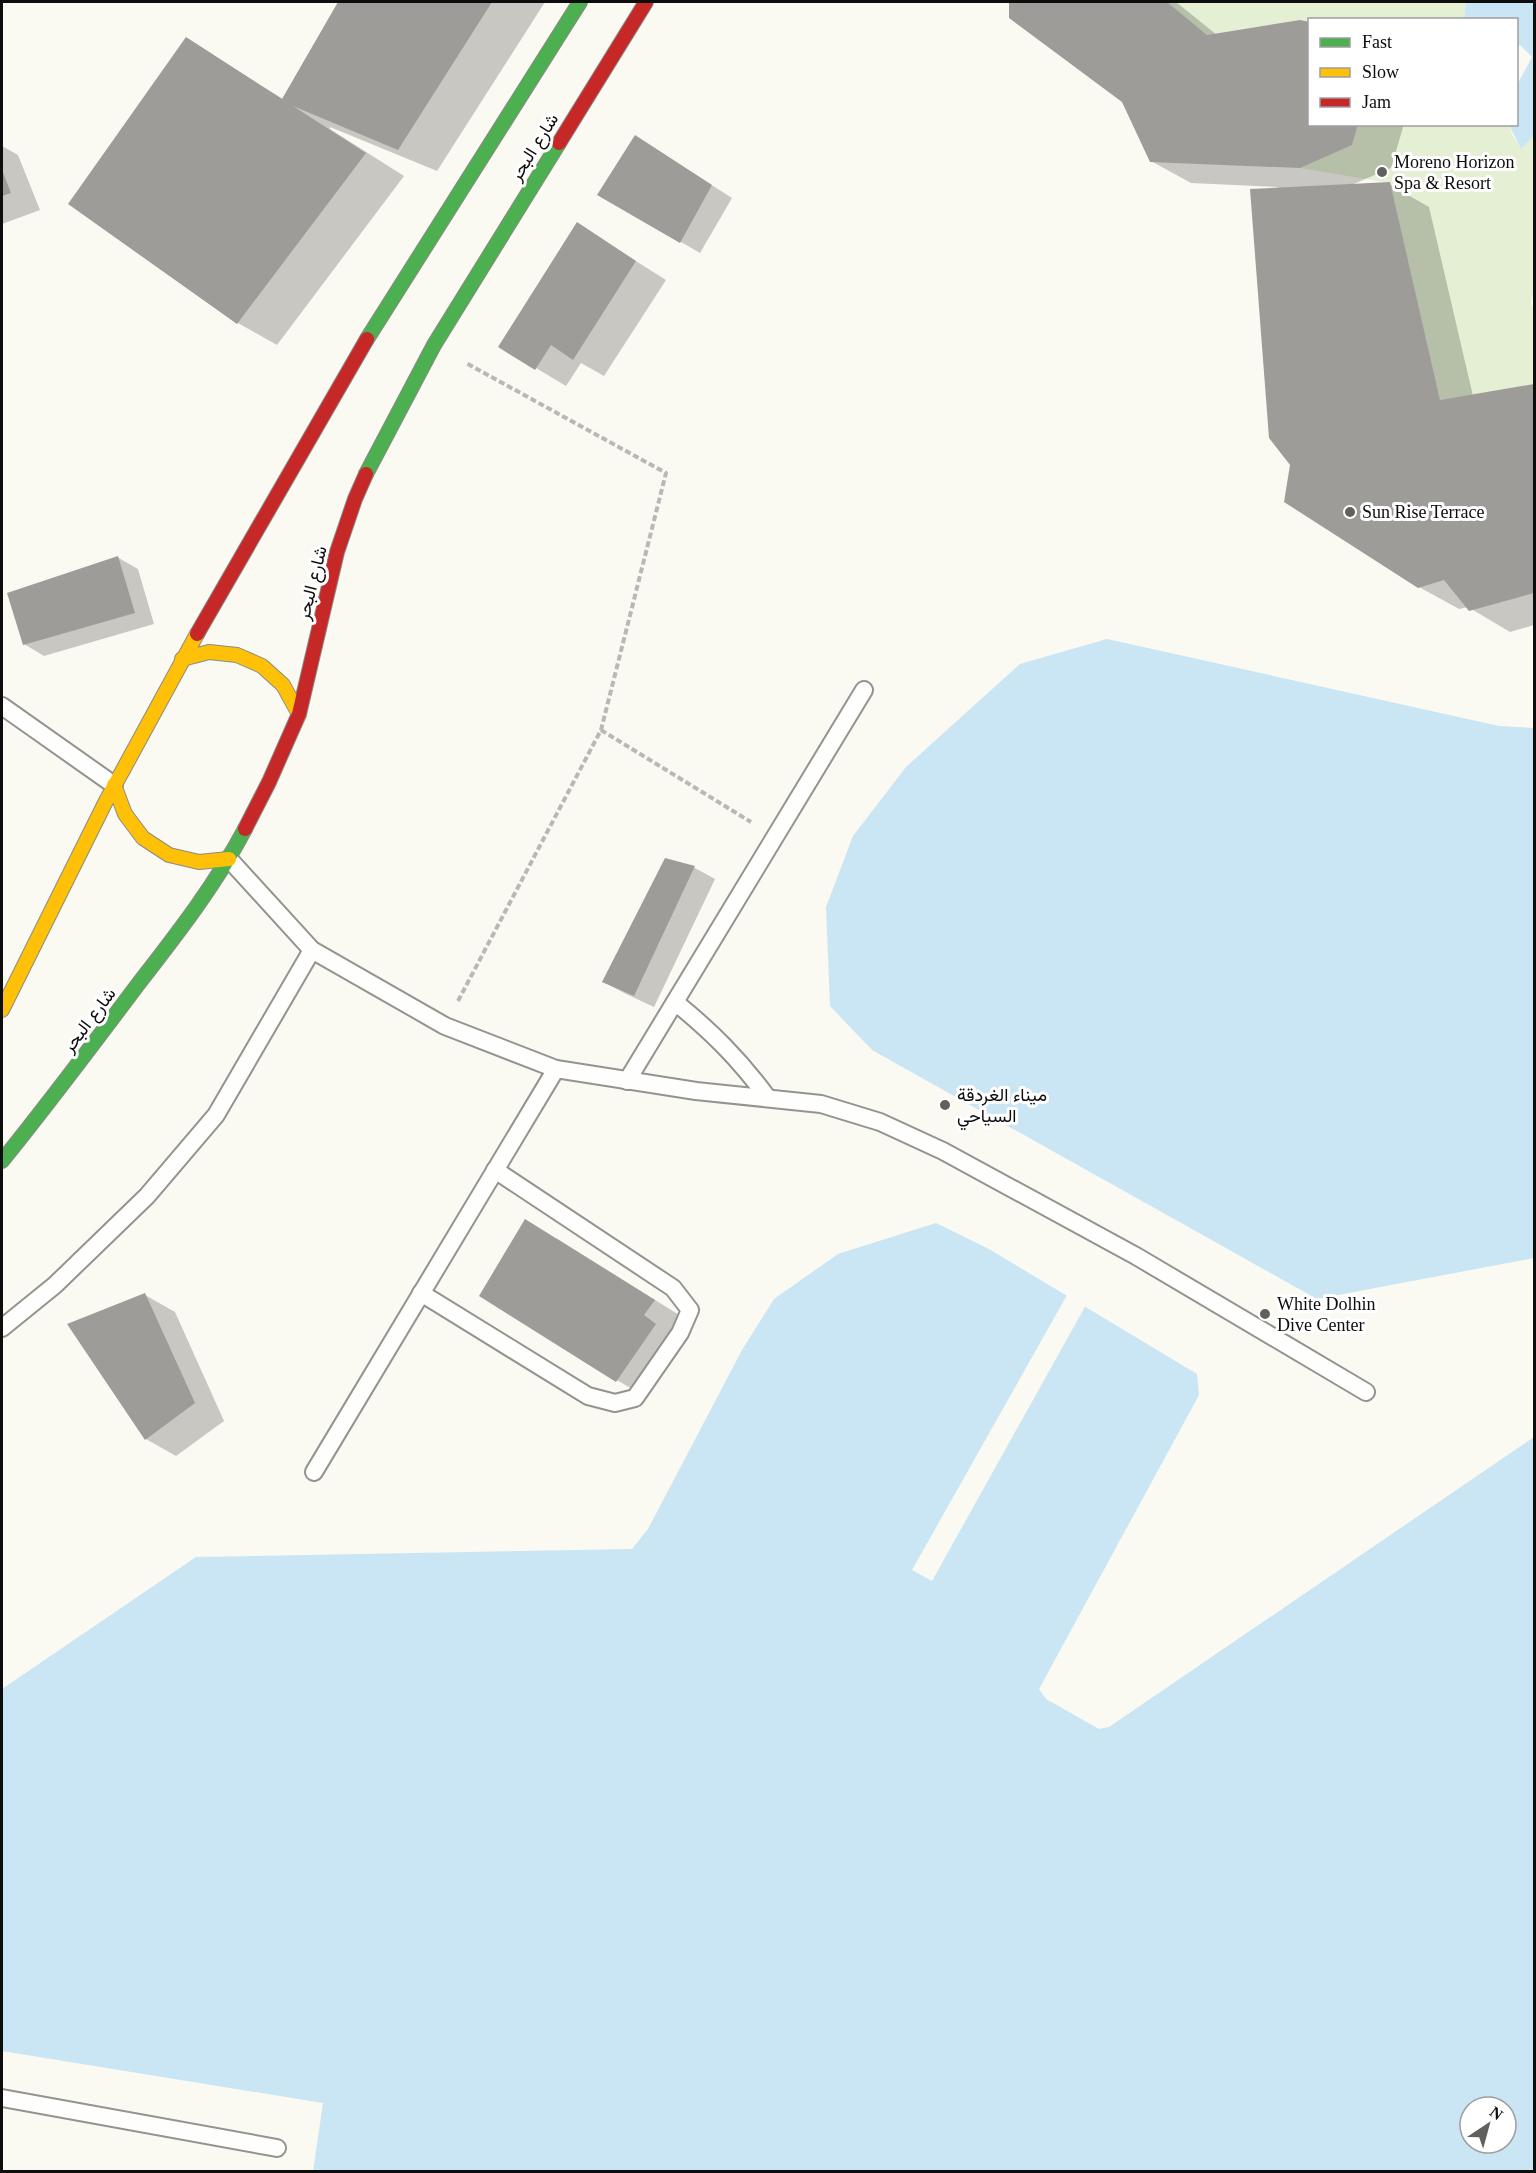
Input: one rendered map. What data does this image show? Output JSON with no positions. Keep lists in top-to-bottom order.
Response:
{
  "streets": {
    "main road": ["شارع البحر"]
  },
  "places": [
    "Moreno Horizon Spa & Resort",
    "Sun Rise Terrace",
    "ميناء الغردقة السياحي",
    "White Dolhin Dive Center"
  ],
  "legend": ["Fast", "Slow", "Jam"],
  "north": "top right"
}
